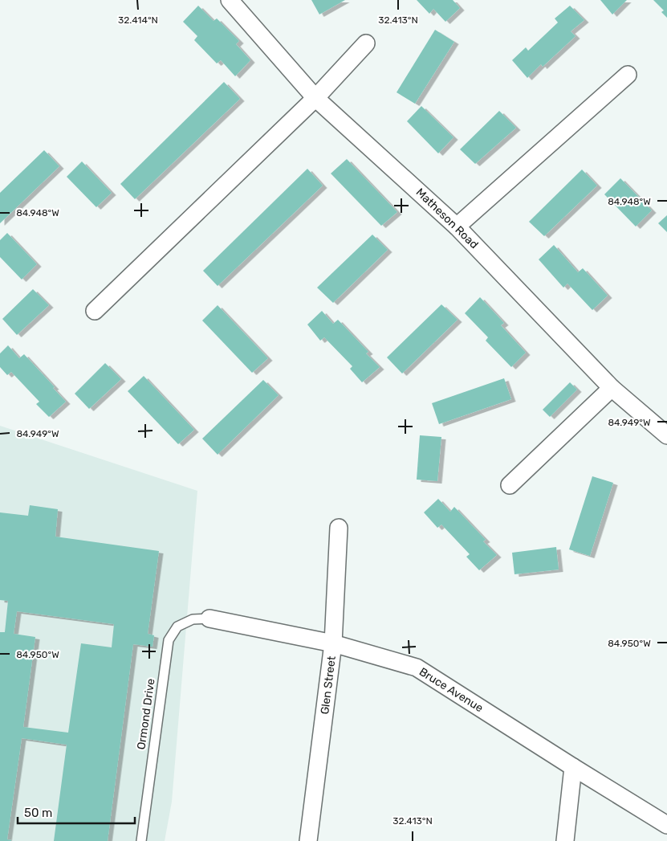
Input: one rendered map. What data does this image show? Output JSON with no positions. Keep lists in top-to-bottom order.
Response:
{
  "streets": {
    "street": ["Matheson Road", "Glen Street", "Bruce Avenue"],
    "lane": ["Ormond Drive"]
  },
  "crossings": [
    ["Glen Street", "Bruce Avenue"],
    ["Bruce Avenue", "Ormond Drive"]
  ],
  "scale_bar": "50 m",
  "coordinates": [
    "32.414°N",
    "32.413°N",
    "84.948°W",
    "84.949°W",
    "84.950°W"
  ]
}
